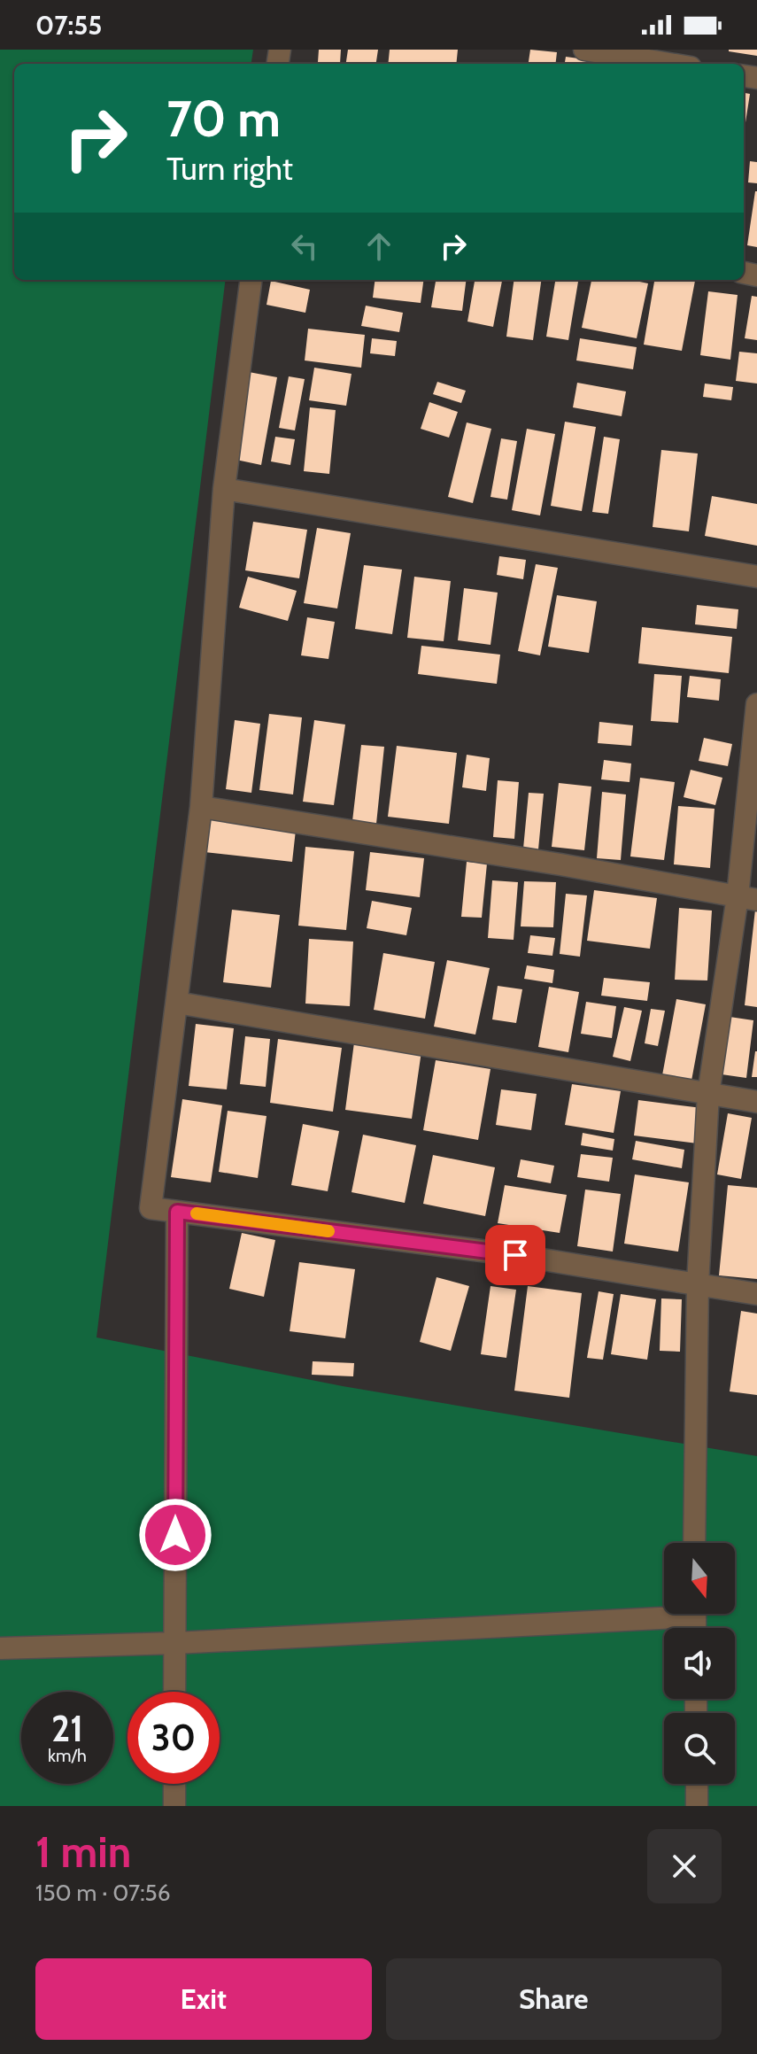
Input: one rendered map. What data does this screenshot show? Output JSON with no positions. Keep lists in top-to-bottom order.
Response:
{
  "north": "bottom",
  "page": {
    "status": "07:55",
    "turn": ["70 m", "Turn right"],
    "speed": "21 km/h",
    "limit": "30",
    "heading": ["1 min", "150 m · 07:56"],
    "buttons": ["Exit", "Share"]
  }
}
